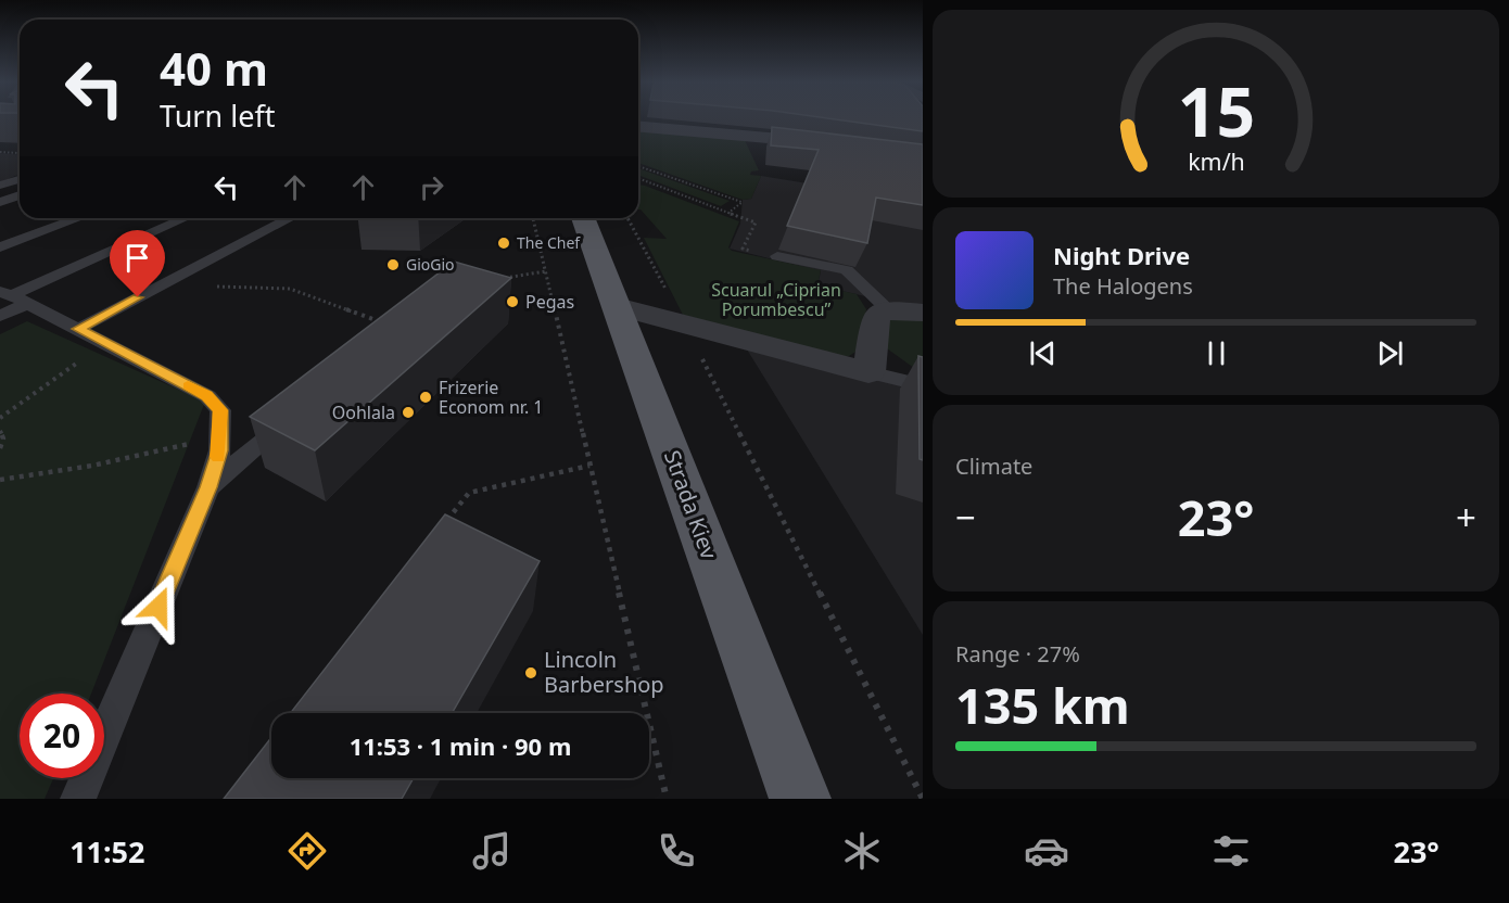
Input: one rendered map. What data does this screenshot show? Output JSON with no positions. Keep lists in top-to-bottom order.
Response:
{
  "streets": {
    "main road": ["Strada Kiev"]
  },
  "parks": ["Scuarul „Ciprian Porumbescu”"],
  "places": [
    "The Chef",
    "GioGio",
    "Pegas",
    "Frizerie Econom nr. 1",
    "Oohlala",
    "Lincoln Barbershop"
  ],
  "page": {
    "turn": ["40 m", "Turn left"],
    "song": ["Night Drive", "The Halogens"],
    "tile": [
      "Climate",
      ["Range · 27%", "135 km"]
    ],
    "heat": ["−", "23°", "+"],
    "limit": "20",
    "trip": "11:53 · 1 min · 90 m",
    "tabs": ["11:52", "23°"],
    "gauge": ["15", "km/h"]
  }
}
